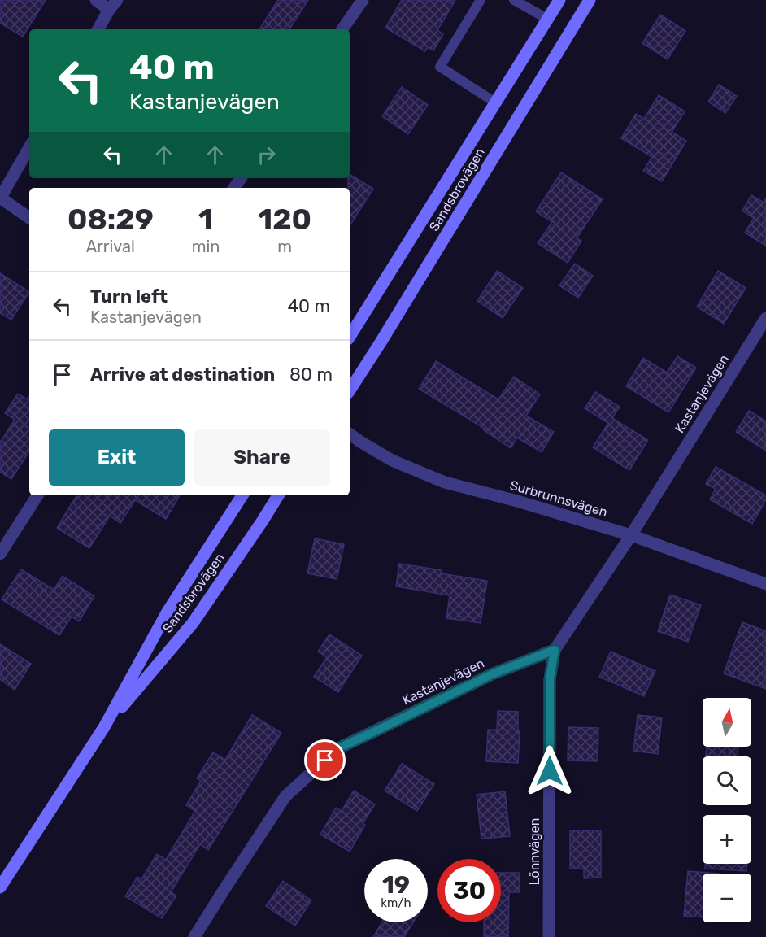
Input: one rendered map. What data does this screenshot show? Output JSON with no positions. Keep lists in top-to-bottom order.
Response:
{
  "streets": {
    "main road": ["Sandsbrovägen"],
    "street": ["Kastanjevägen", "Surbrunnsvägen", "Lönnvägen"]
  },
  "crossings": [
    ["Kastanjevägen", "Surbrunnsvägen"],
    ["Kastanjevägen", "Lönnvägen"]
  ],
  "north": "top",
  "page": {
    "turn": ["40 m", "Kastanjevägen"],
    "eta": [
      "08:29",
      "Arrival",
      "1",
      "min",
      "120",
      "m"
    ],
    "list": [
      {
        "name": "Turn left",
        "note": "Kastanjevägen",
        "value": "40 m"
      },
      {
        "name": "Arrive at destination",
        "value": "80 m"
      }
    ],
    "buttons": ["Exit", "Share"],
    "map_buttons": ["+", "−"],
    "speed": "19 km/h",
    "limit": "30"
  }
}
